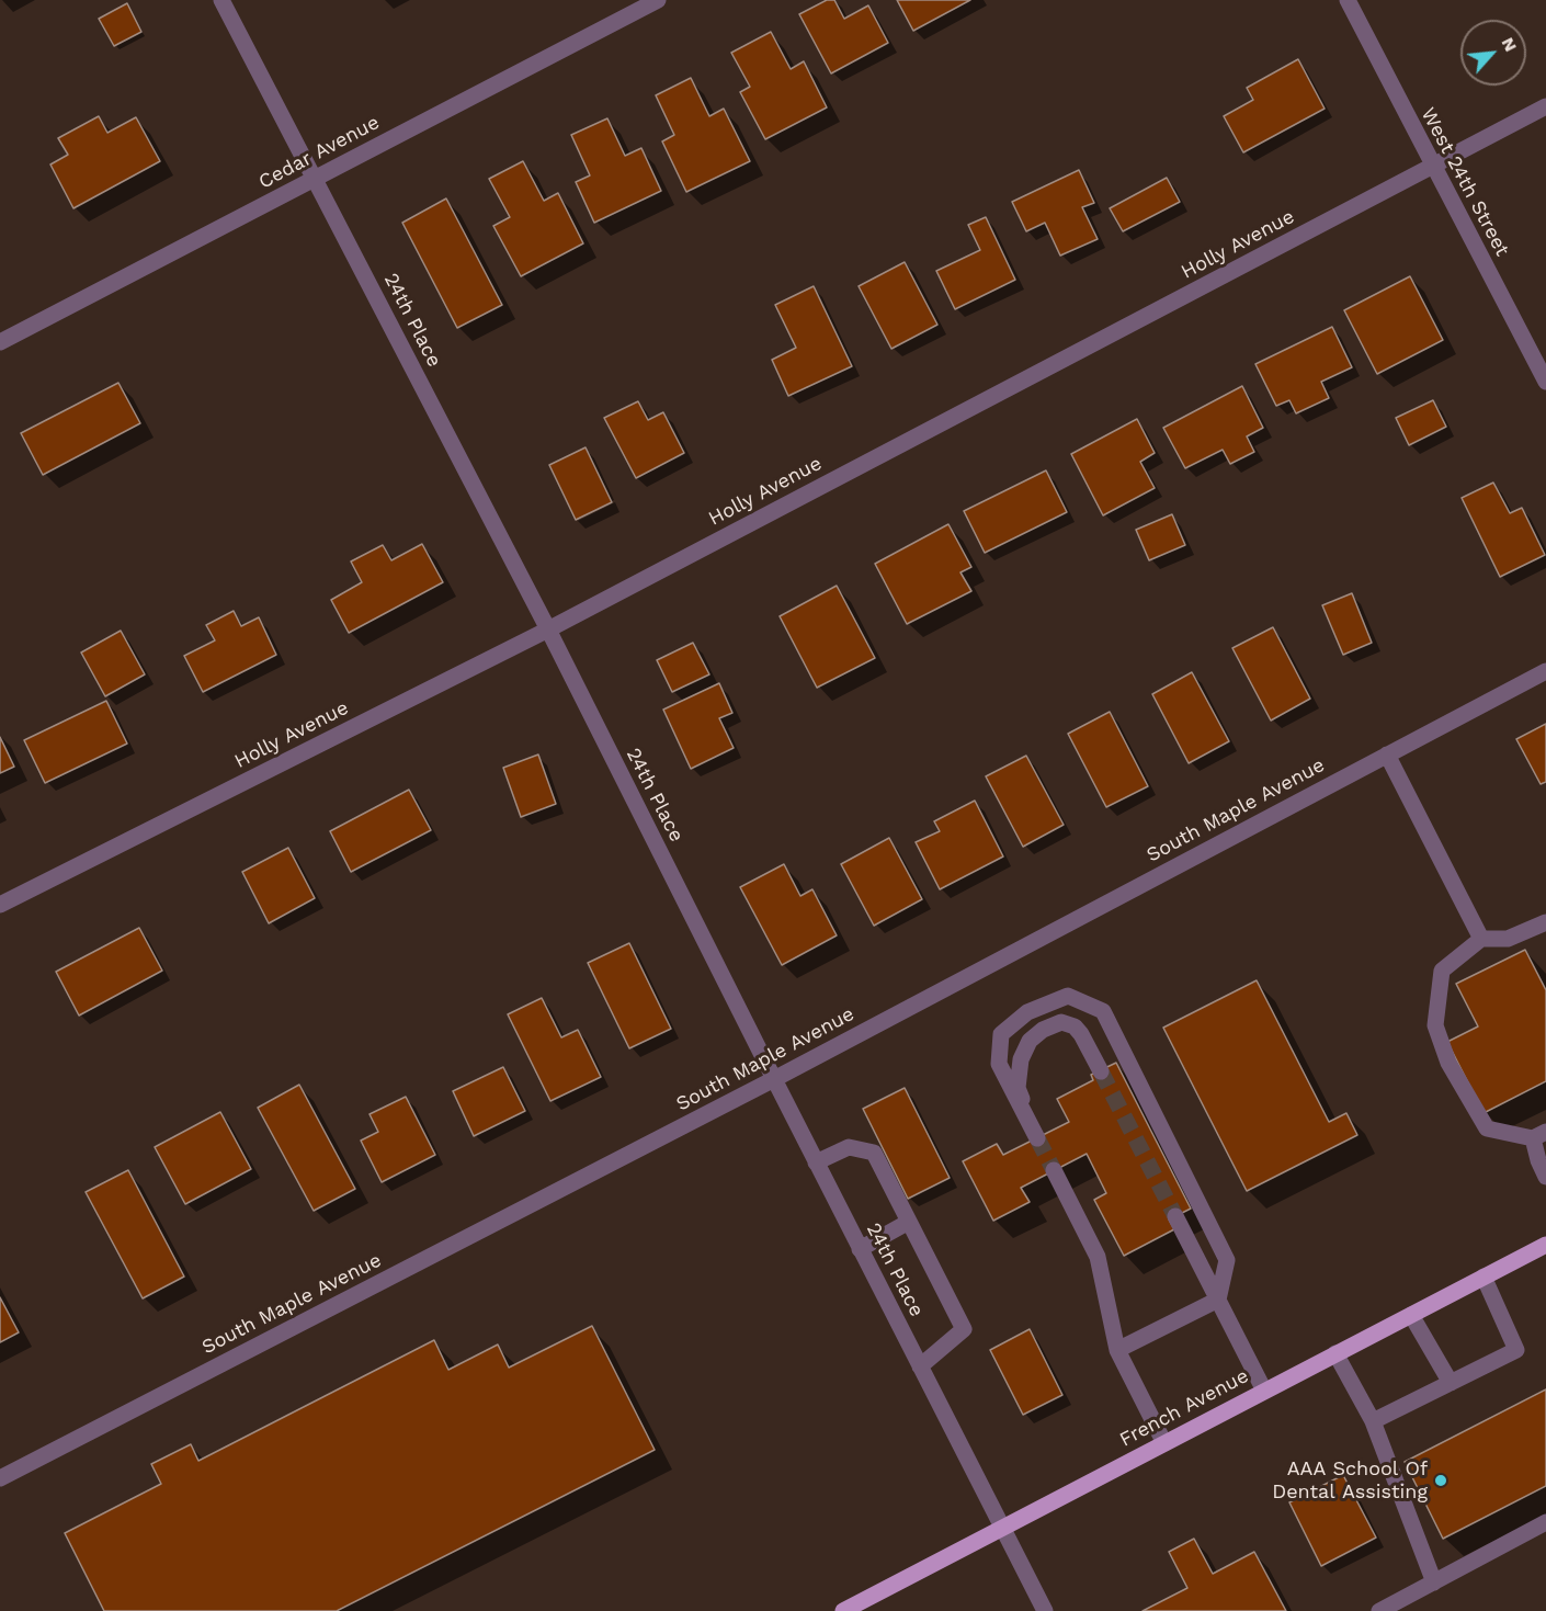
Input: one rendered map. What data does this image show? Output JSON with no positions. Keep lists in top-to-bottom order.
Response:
{
  "streets": {
    "main road": ["French Avenue"],
    "street": [
      "Cedar Avenue",
      "West 24th Street",
      "Holly Avenue",
      "24th Place",
      "South Maple Avenue"
    ]
  },
  "crossings": [
    ["Cedar Avenue", "24th Place"],
    ["West 24th Street", "Holly Avenue"],
    ["Holly Avenue", "24th Place"],
    ["24th Place", "South Maple Avenue"],
    ["24th Place", "French Avenue"]
  ],
  "places": ["AAA School Of Dental Assisting"],
  "north": "top right"
}
